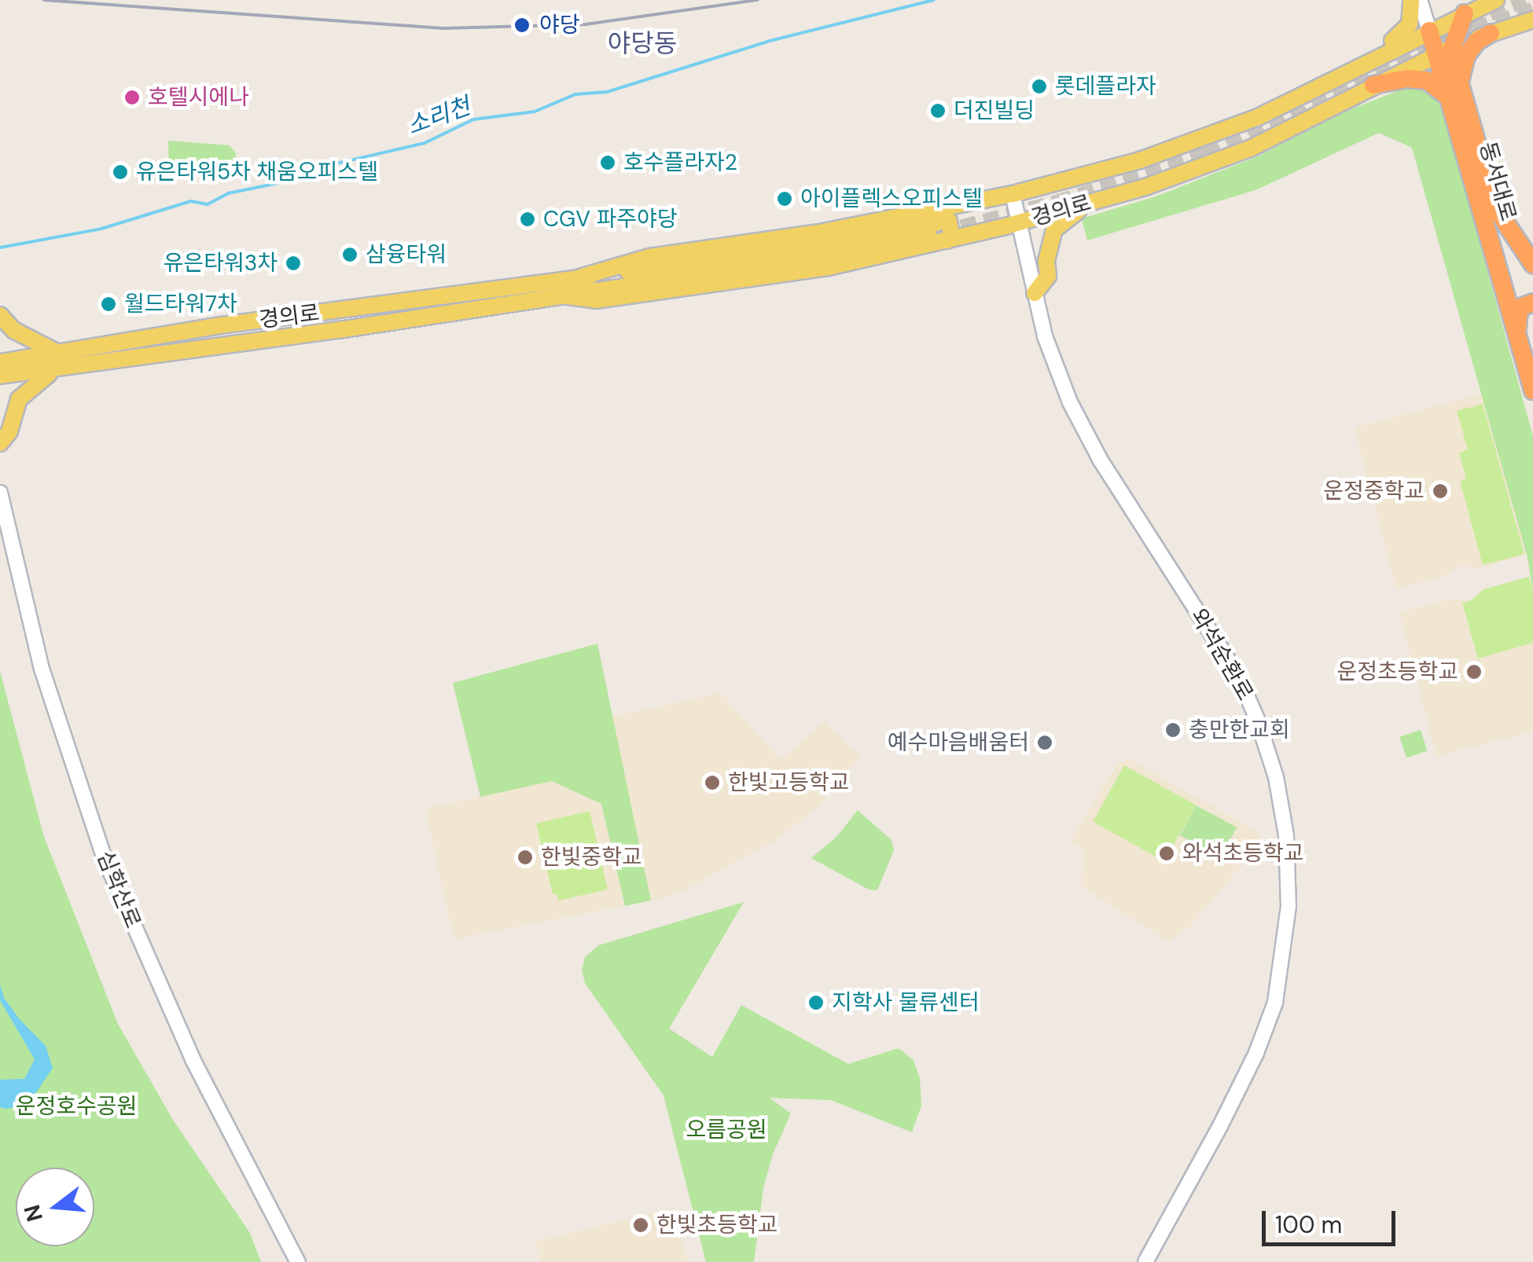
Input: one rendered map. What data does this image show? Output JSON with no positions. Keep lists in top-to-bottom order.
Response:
{
  "streets": {
    "highway": ["동서대로"],
    "main road": ["경의로"],
    "street": ["와석순환로", "심학산로"]
  },
  "crossings": [
    ["동서대로", "경의로"],
    ["경의로", "와석순환로"]
  ],
  "districts": ["야당동"],
  "water": ["소리천"],
  "parks": ["운정호수공원", "오름공원"],
  "places": [
    "야당",
    "롯데플라자",
    "호텔시에나",
    "더진빌딩",
    "호수플라자2",
    "유은타워5차 채움오피스텔",
    "아이플렉스오피스텔",
    "CGV 파주야당",
    "삼융타워",
    "유은타워3차",
    "월드타워7차",
    "운정중학교",
    "운정초등학교",
    "충만한교회",
    "예수마음배움터",
    "한빛고등학교",
    "와석초등학교",
    "한빛중학교",
    "지학사 물류센터",
    "한빛초등학교"
  ],
  "scale_bar": "100 m",
  "north": "left"
}
